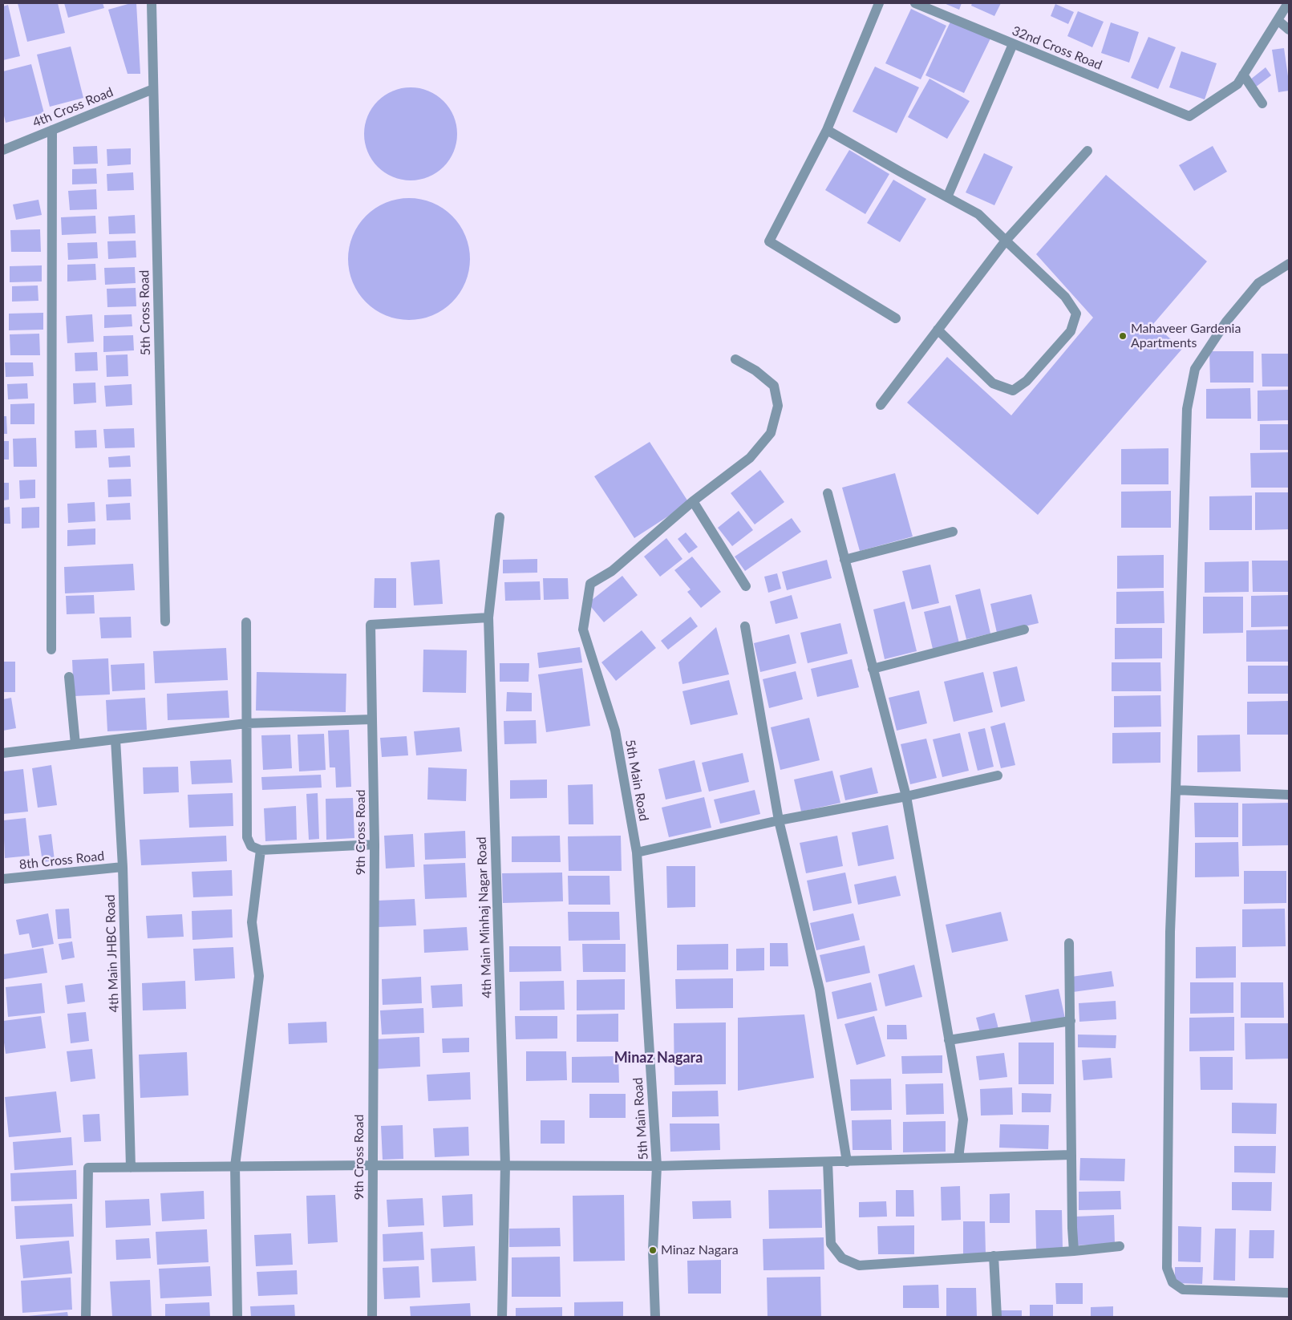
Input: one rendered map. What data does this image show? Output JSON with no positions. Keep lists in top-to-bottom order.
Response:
{
  "streets": {
    "street": [
      "32nd Cross Road",
      "4th Cross Road",
      "5th Cross Road",
      "5th Main Road",
      "9th Cross Road",
      "8th Cross Road",
      "4th Main Minhaj Nagar Road",
      "4th Main JHBC Road"
    ]
  },
  "crossings": [
    ["4th Cross Road", "5th Cross Road"],
    ["9th Cross Road", "4th Main Minhaj Nagar Road"],
    ["8th Cross Road", "4th Main JHBC Road"]
  ],
  "districts": ["Minaz Nagara"],
  "places": ["Mahaveer Gardenia Apartments", "Minaz Nagara"]
}
